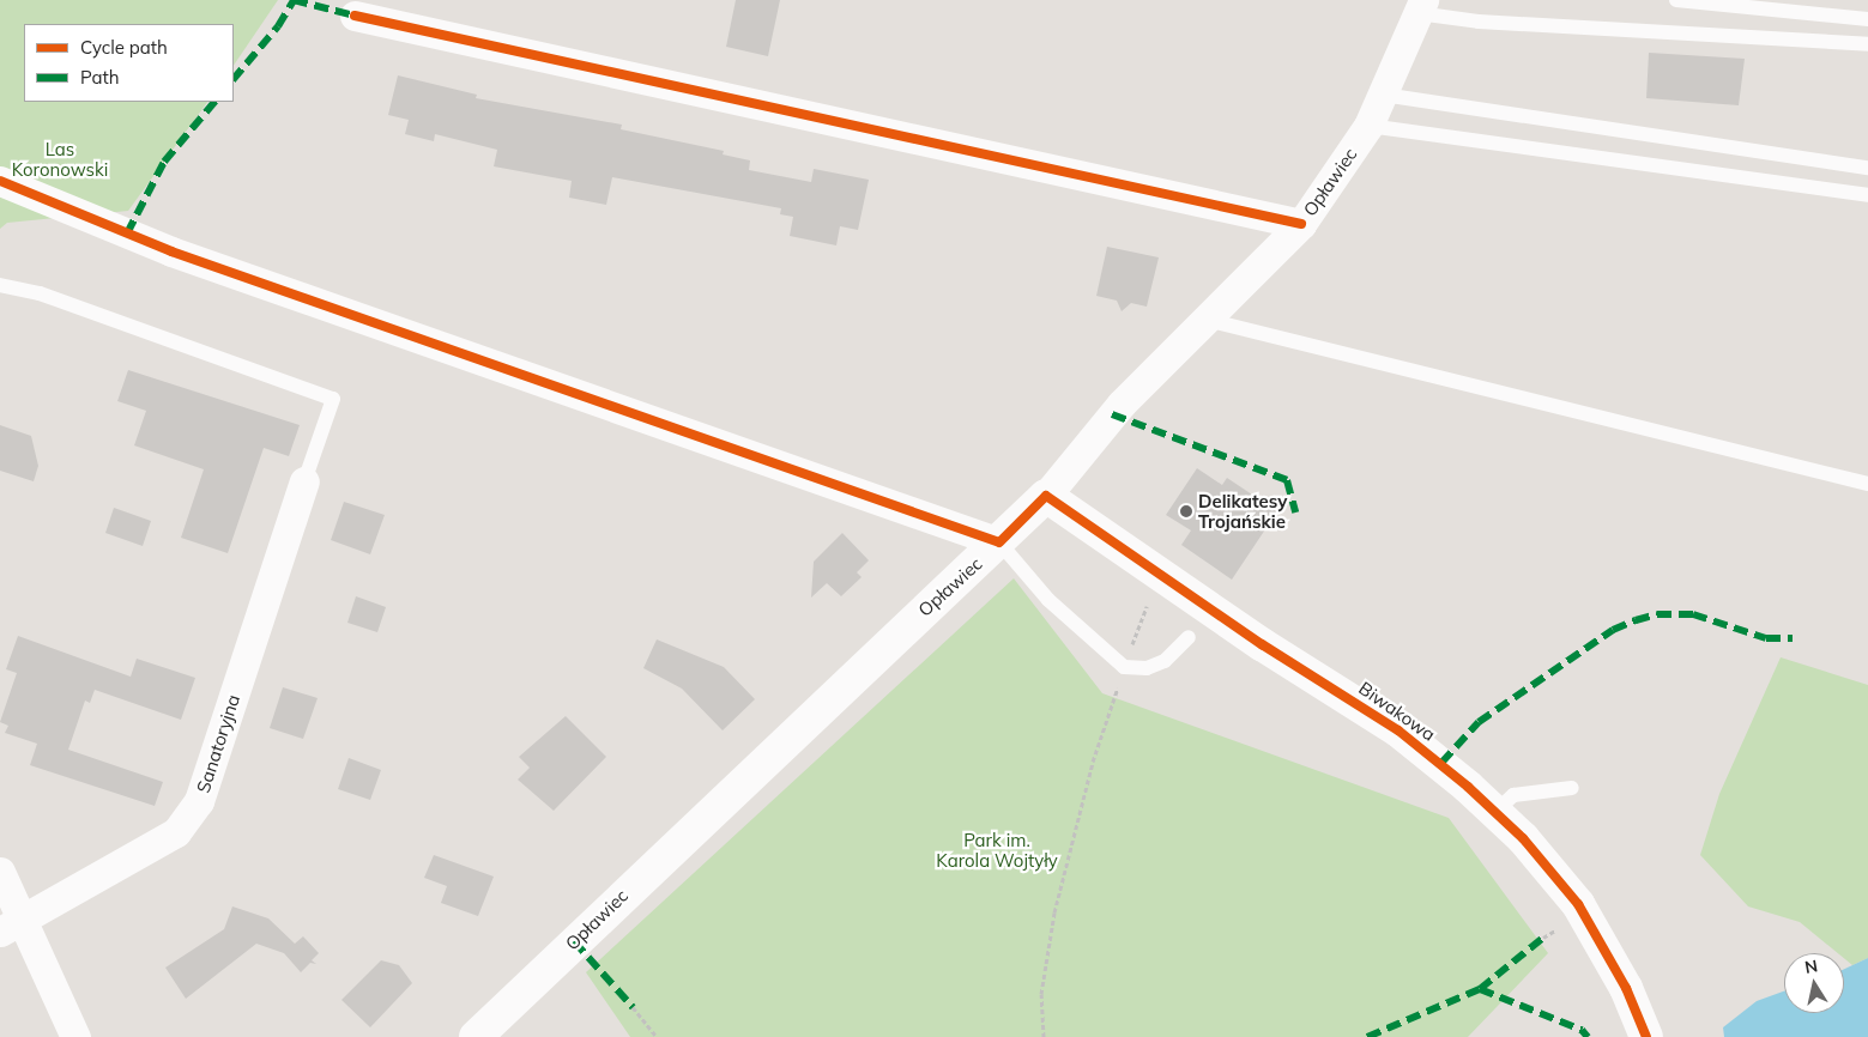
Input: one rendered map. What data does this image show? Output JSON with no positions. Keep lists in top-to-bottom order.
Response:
{
  "streets": {
    "street": ["Opławiec", "Biwakowa", "Sanatoryjna"]
  },
  "crossings": [
    ["Opławiec", "Biwakowa"]
  ],
  "parks": ["Las Koronowski", "Park im. Karola Wojtyły"],
  "places": ["Delikatesy Trojańskie"],
  "legend": ["Cycle path", "Path"],
  "north": "top"
}
